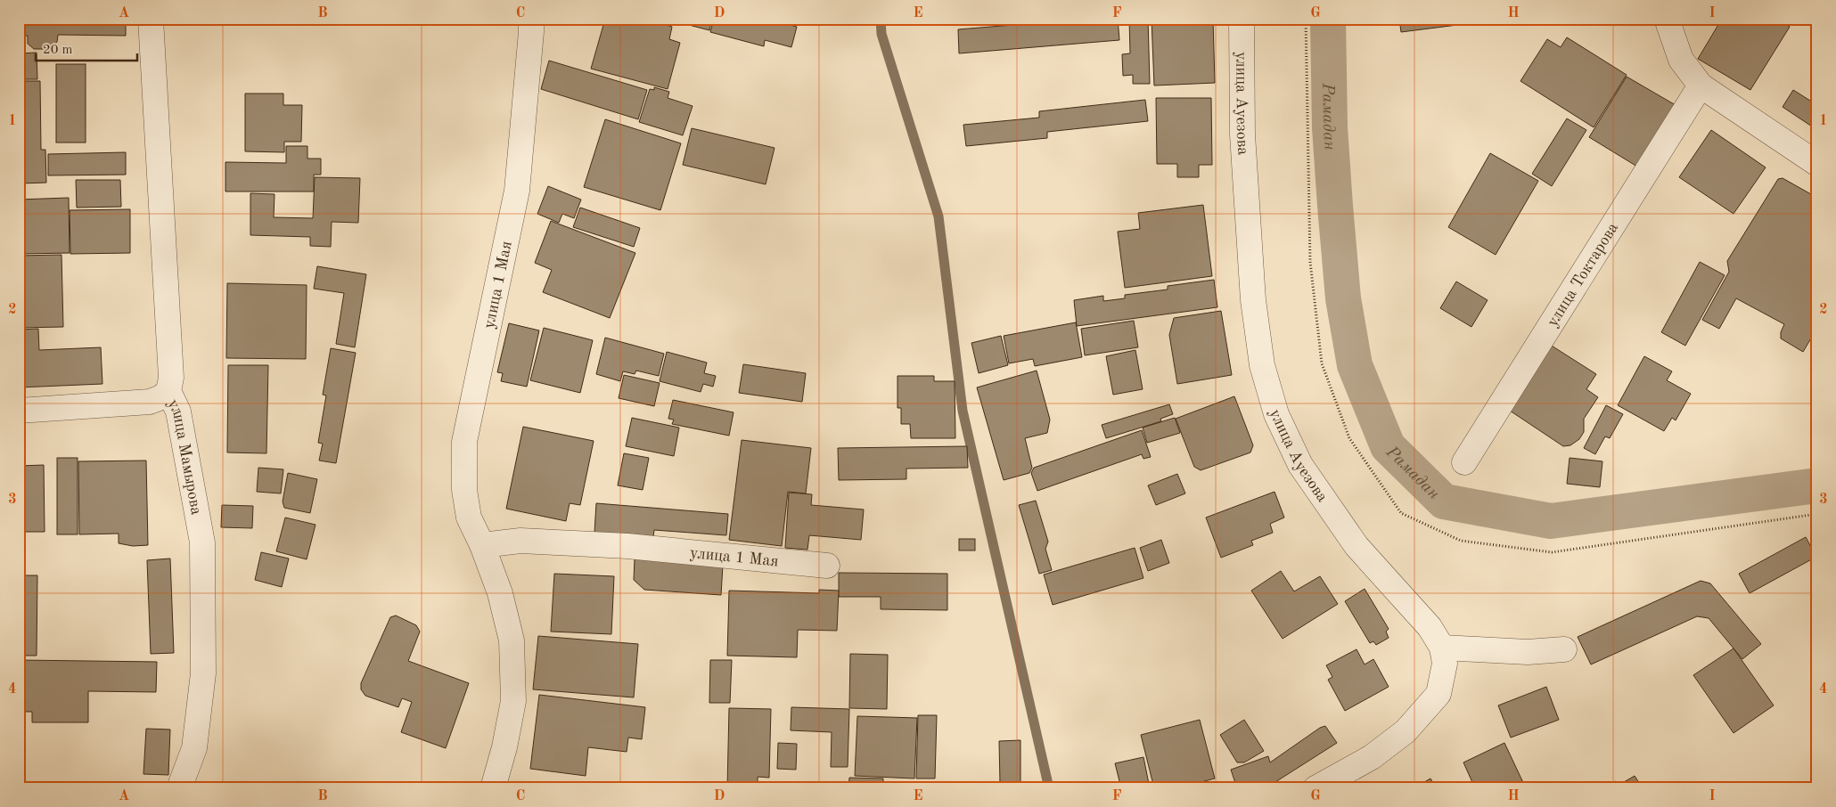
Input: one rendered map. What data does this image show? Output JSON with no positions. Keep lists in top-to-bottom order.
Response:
{
  "streets": {
    "street": [
      "улица Ауезова",
      "улица Токтарова",
      "улица 1 Мая",
      "улица Мамырова"
    ]
  },
  "water": ["Рамадан"],
  "scale_bar": "20 m",
  "grid": {
    "columns": [
      "A",
      "B",
      "C",
      "D",
      "E",
      "F",
      "G",
      "H",
      "I"
    ],
    "rows": [
      "1",
      "2",
      "3",
      "4"
    ]
  }
}
